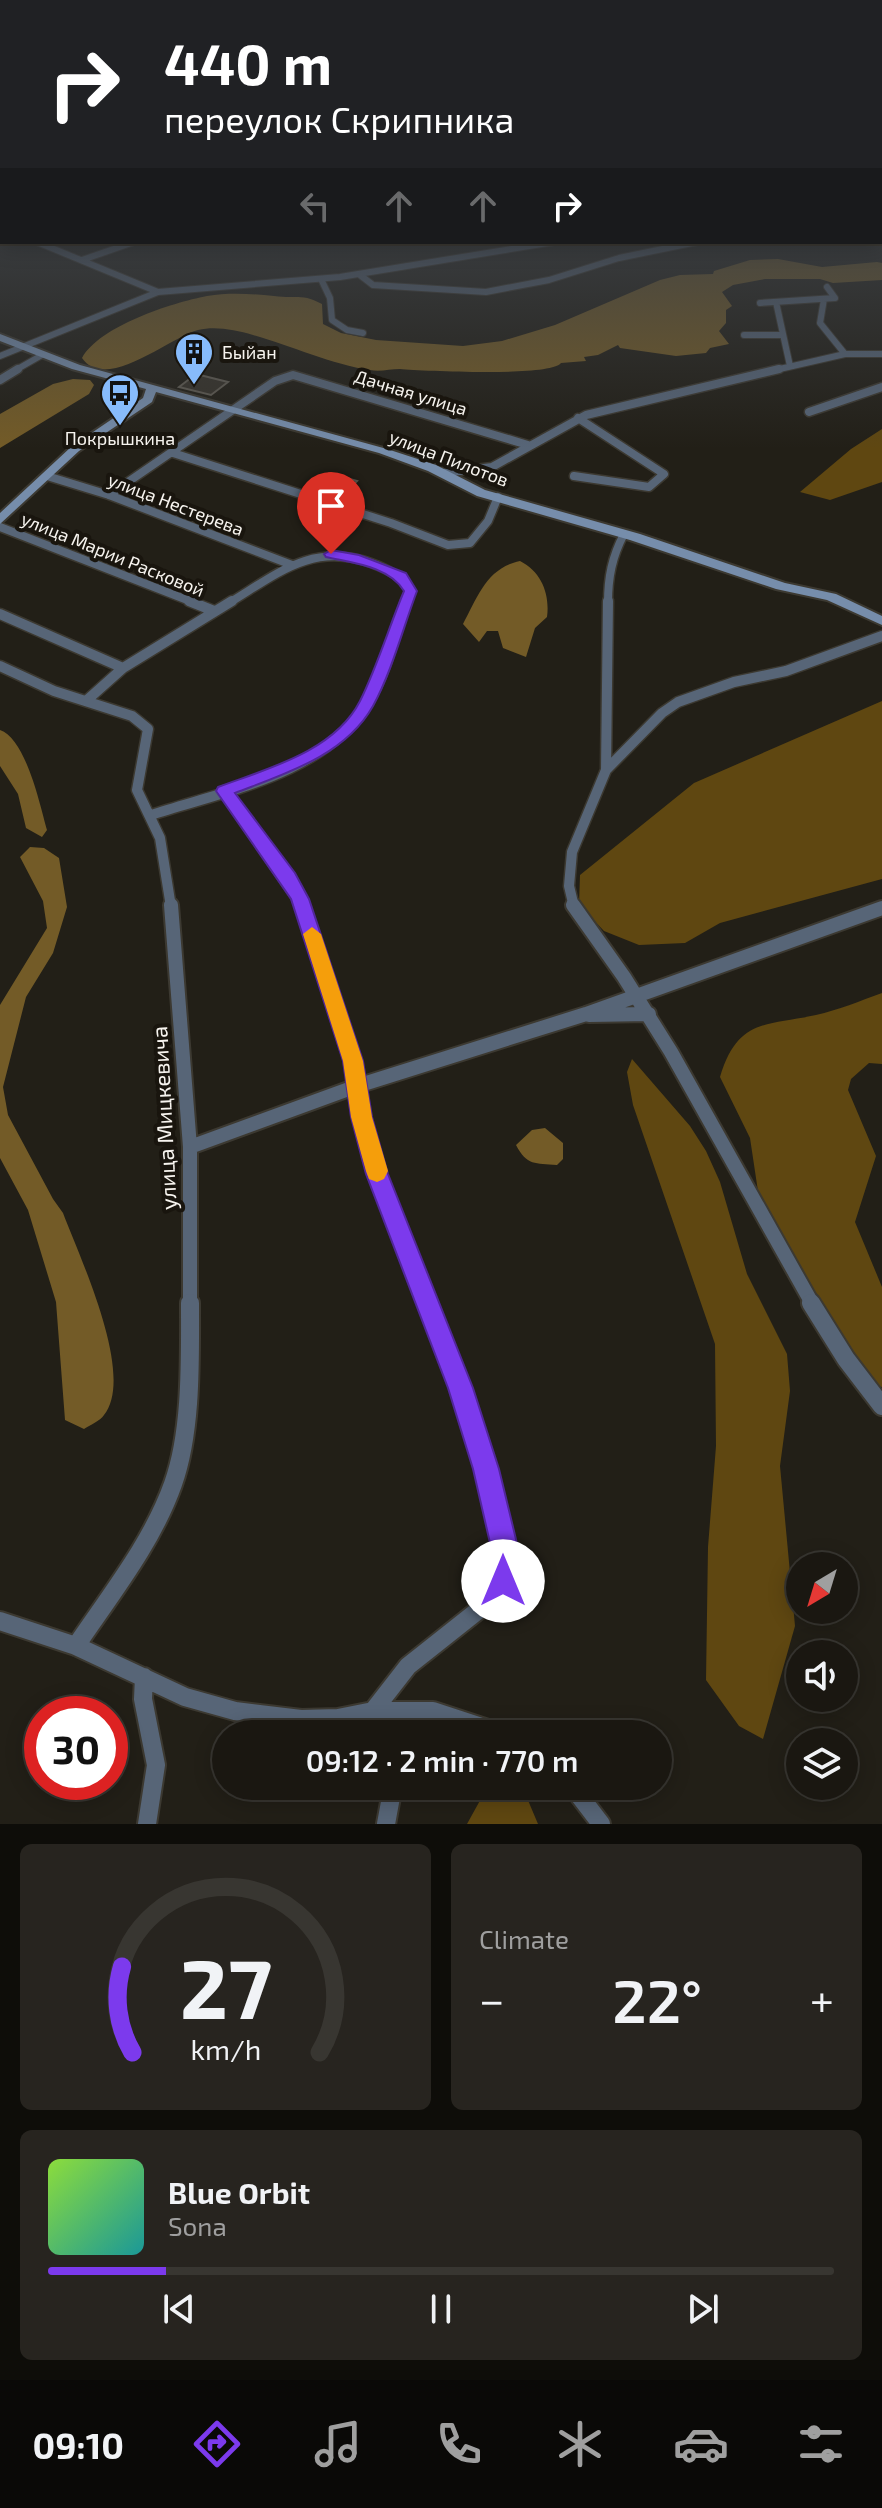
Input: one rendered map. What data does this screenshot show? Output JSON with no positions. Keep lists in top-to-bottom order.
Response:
{
  "streets": {
    "street": [
      "Дачная улица",
      "улица Пилотов",
      "улица Нестерева",
      "улица Марии Расковой",
      "улица Мицкевича"
    ]
  },
  "crossings": [
    ["Дачная улица", "улица Пилотов"]
  ],
  "places": {
    "building": ["Быйан"],
    "bus stop": ["Покрышкина"]
  },
  "north": "bottom left",
  "page": {
    "turn": ["440 m", "переулок Скрипника"],
    "limit": "30",
    "trip": "09:12 · 2 min · 770 m",
    "tile": "Climate",
    "heat": ["−", "22°", "+"],
    "song": ["Blue Orbit", "Sona"],
    "tabs": "09:10",
    "gauge": ["27", "km/h"]
  }
}
